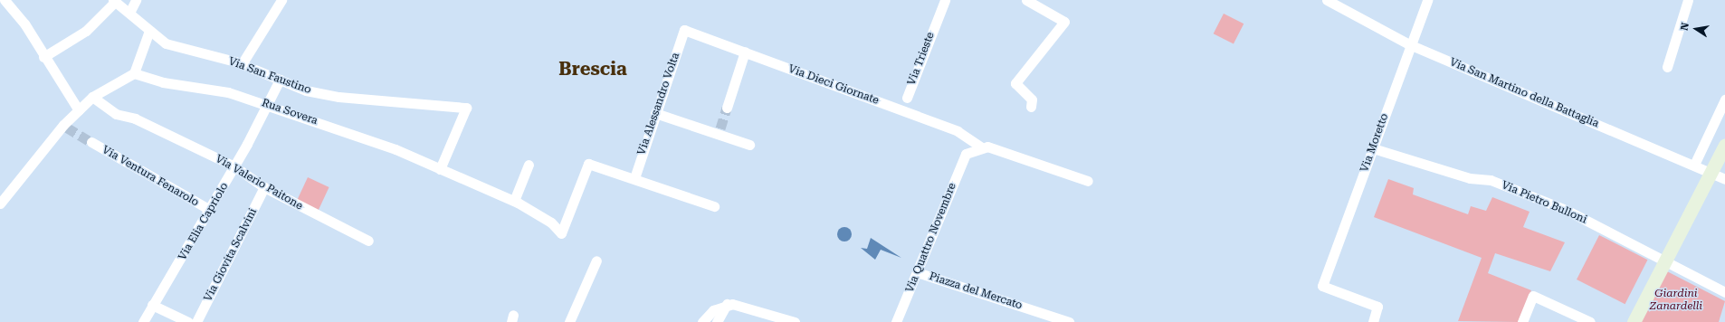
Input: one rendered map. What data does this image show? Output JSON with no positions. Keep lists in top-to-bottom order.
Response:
{
  "streets": {
    "street": [
      "Via Trieste",
      "Via San Faustino",
      "Via Dieci Giornate",
      "Via San Martino della Battaglia",
      "Via Alessandro Volta",
      "Rua Sovera",
      "Via Moretto",
      "Via Ventura Fenarolo",
      "Via Valerio Paitone",
      "Via Pietro Bulloni",
      "Via Elia Capriolo",
      "Via Quattro Novembre",
      "Via Giovita Scalvini",
      "Piazza del Mercato"
    ]
  },
  "crossings": [
    ["Via San Faustino", "Rua Sovera"],
    ["Via San Faustino", "Via Elia Capriolo"],
    ["Via Dieci Giornate", "Via Alessandro Volta"],
    ["Via Dieci Giornate", "Via Quattro Novembre"],
    ["Via San Martino della Battaglia", "Via Moretto"],
    ["Via Alessandro Volta", "Rua Sovera"],
    ["Rua Sovera", "Via Elia Capriolo"],
    ["Via Moretto", "Via Pietro Bulloni"],
    ["Via Ventura Fenarolo", "Via Elia Capriolo"],
    ["Via Valerio Paitone", "Via Elia Capriolo"],
    ["Via Valerio Paitone", "Via Giovita Scalvini"],
    ["Via Quattro Novembre", "Piazza del Mercato"]
  ],
  "districts": ["Brescia"],
  "parks": ["Giardini Zanardelli"],
  "north": "left"
}
